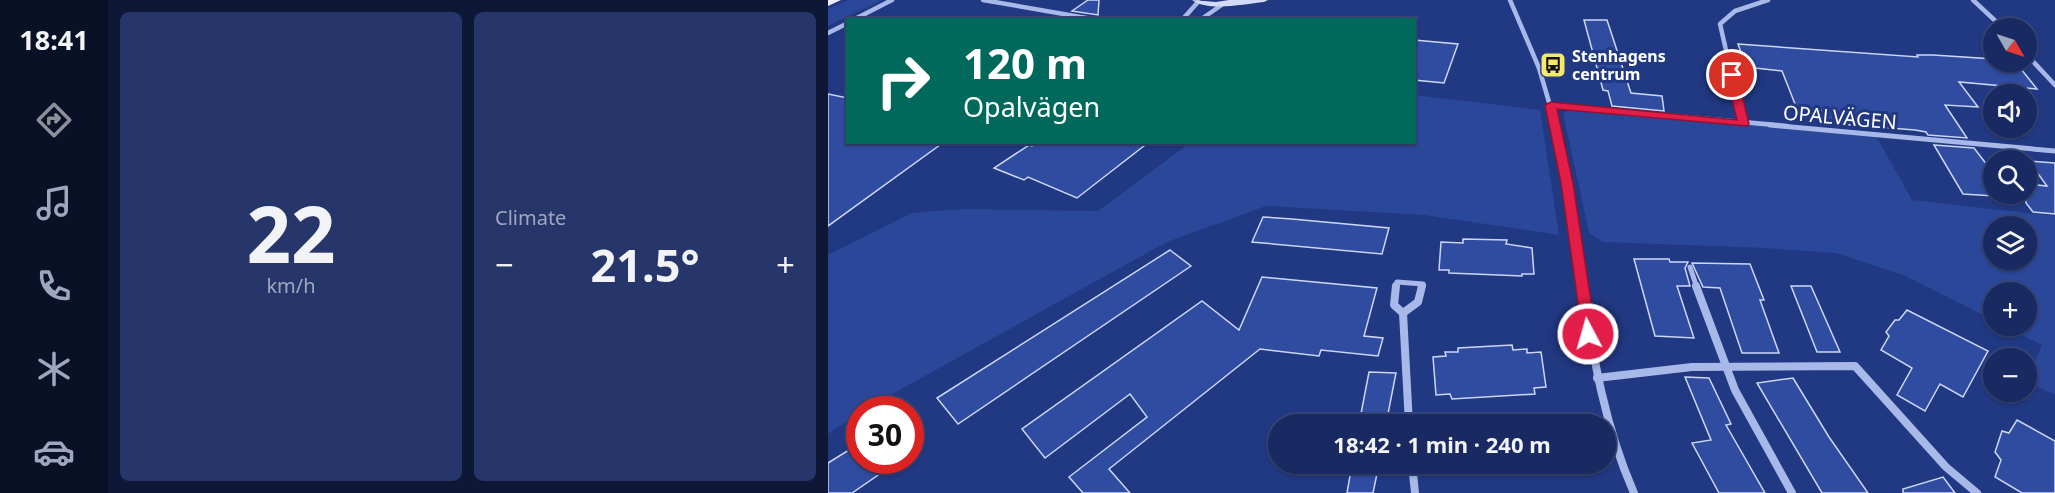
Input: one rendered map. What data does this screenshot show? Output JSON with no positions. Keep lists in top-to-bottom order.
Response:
{
  "streets": {
    "street": ["OPALVÄGEN"]
  },
  "places": {
    "bus stop": ["Stenhagens centrum"]
  },
  "north": "bottom right",
  "page": {
    "tabs": "18:41",
    "tile": [
      ["22", "km/h"],
      "Climate"
    ],
    "map_buttons": ["+", "−"],
    "turn": ["120 m", "Opalvägen"],
    "heat": ["−", "21.5°", "+"],
    "limit": "30",
    "trip": "18:42 · 1 min · 240 m"
  }
}
